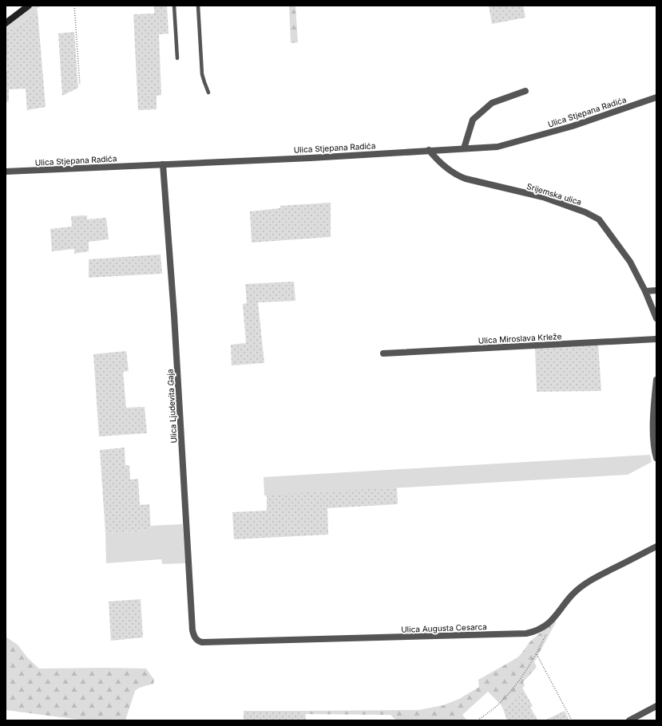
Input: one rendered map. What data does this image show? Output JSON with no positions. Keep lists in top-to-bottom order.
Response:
{
  "streets": {
    "street": [
      "Ulica Stjepana Radića",
      "Srijemska ulica",
      "Ulica Miroslava Krleže",
      "Ulica Ljudevita Gaja",
      "Ulica Augusta Cesarca"
    ]
  },
  "crossings": [
    ["Ulica Stjepana Radića", "Srijemska ulica"],
    ["Ulica Stjepana Radića", "Ulica Ljudevita Gaja"],
    ["Ulica Ljudevita Gaja", "Ulica Augusta Cesarca"]
  ]
}
